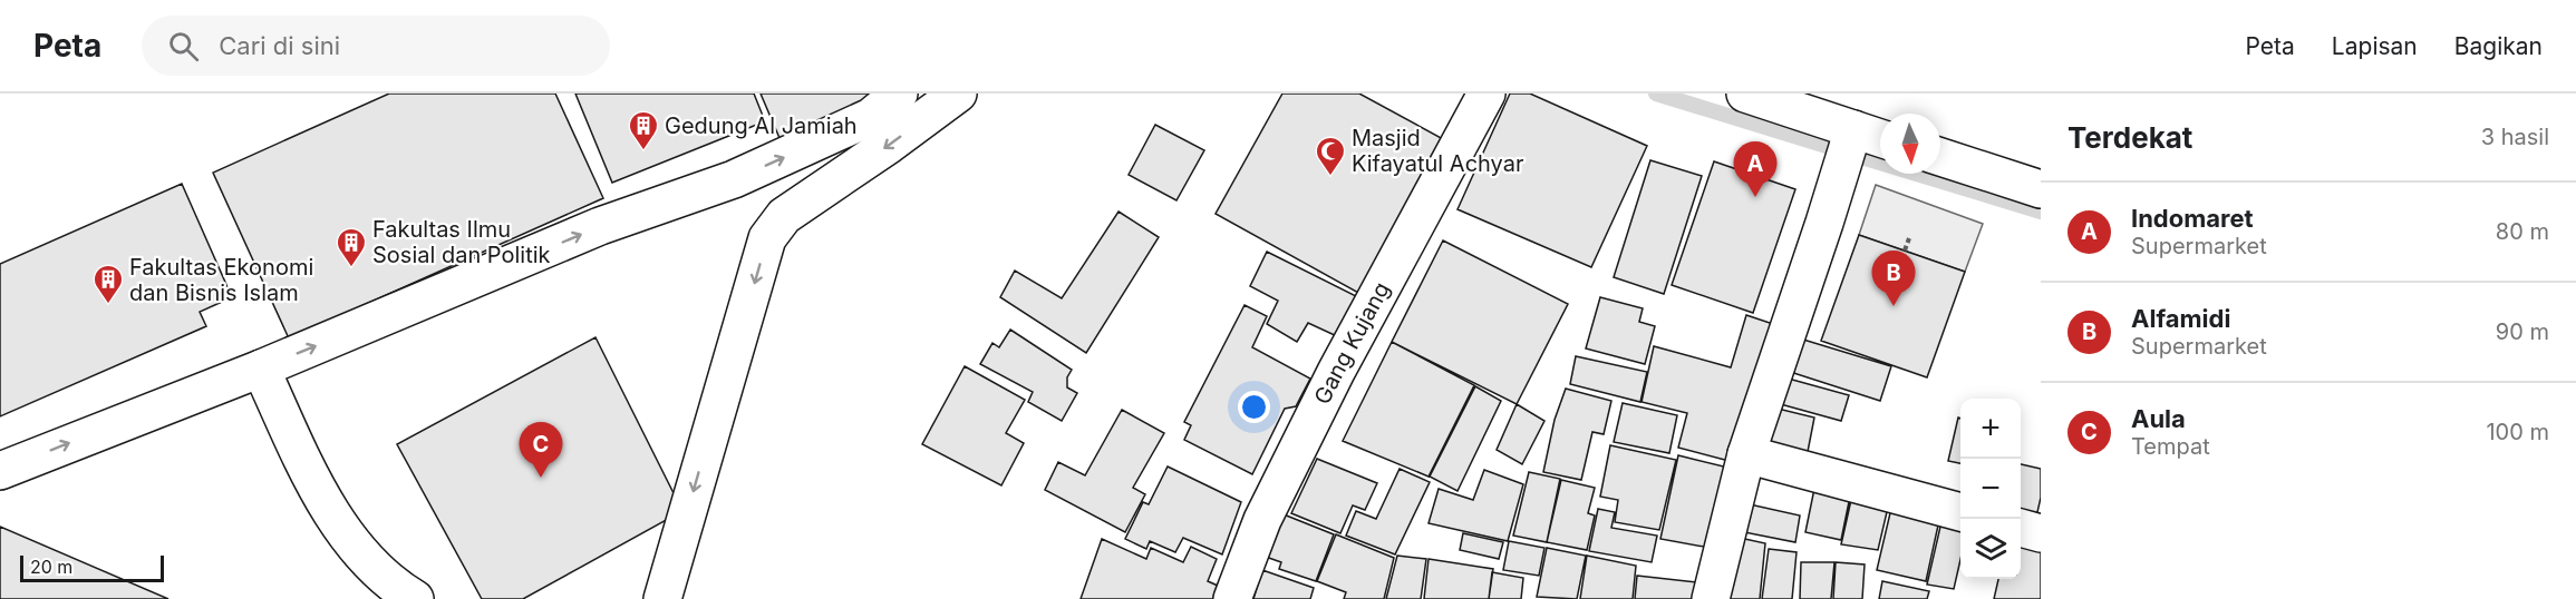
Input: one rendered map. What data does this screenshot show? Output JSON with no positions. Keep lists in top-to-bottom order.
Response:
{
  "streets": {
    "main road": ["Gang Kujang"]
  },
  "places": {
    "building": ["Gedung Al Jamiah", "Fakultas Ilmu Sosial dan Politik", "Fakultas Ekonomi dan Bisnis Islam"],
    "mosque": ["Masjid Kifayatul Achyar"]
  },
  "scale_bar": "20 m",
  "north": "bottom",
  "page": {
    "header": "Peta",
    "search": "Cari di sini",
    "nav": ["Peta", "Lapisan", "Bagikan"],
    "heading": ["Terdekat", "3 hasil"],
    "pins": ["A", "B", "C"],
    "list": [
      {
        "mark": "A",
        "name": "Indomaret",
        "note": "Supermarket",
        "value": "80 m"
      },
      {
        "mark": "B",
        "name": "Alfamidi",
        "note": "Supermarket",
        "value": "90 m"
      },
      {
        "mark": "C",
        "name": "Aula",
        "note": "Tempat",
        "value": "100 m"
      }
    ],
    "map_buttons": ["+", "−"],
    "scale": "20 m"
  }
}
